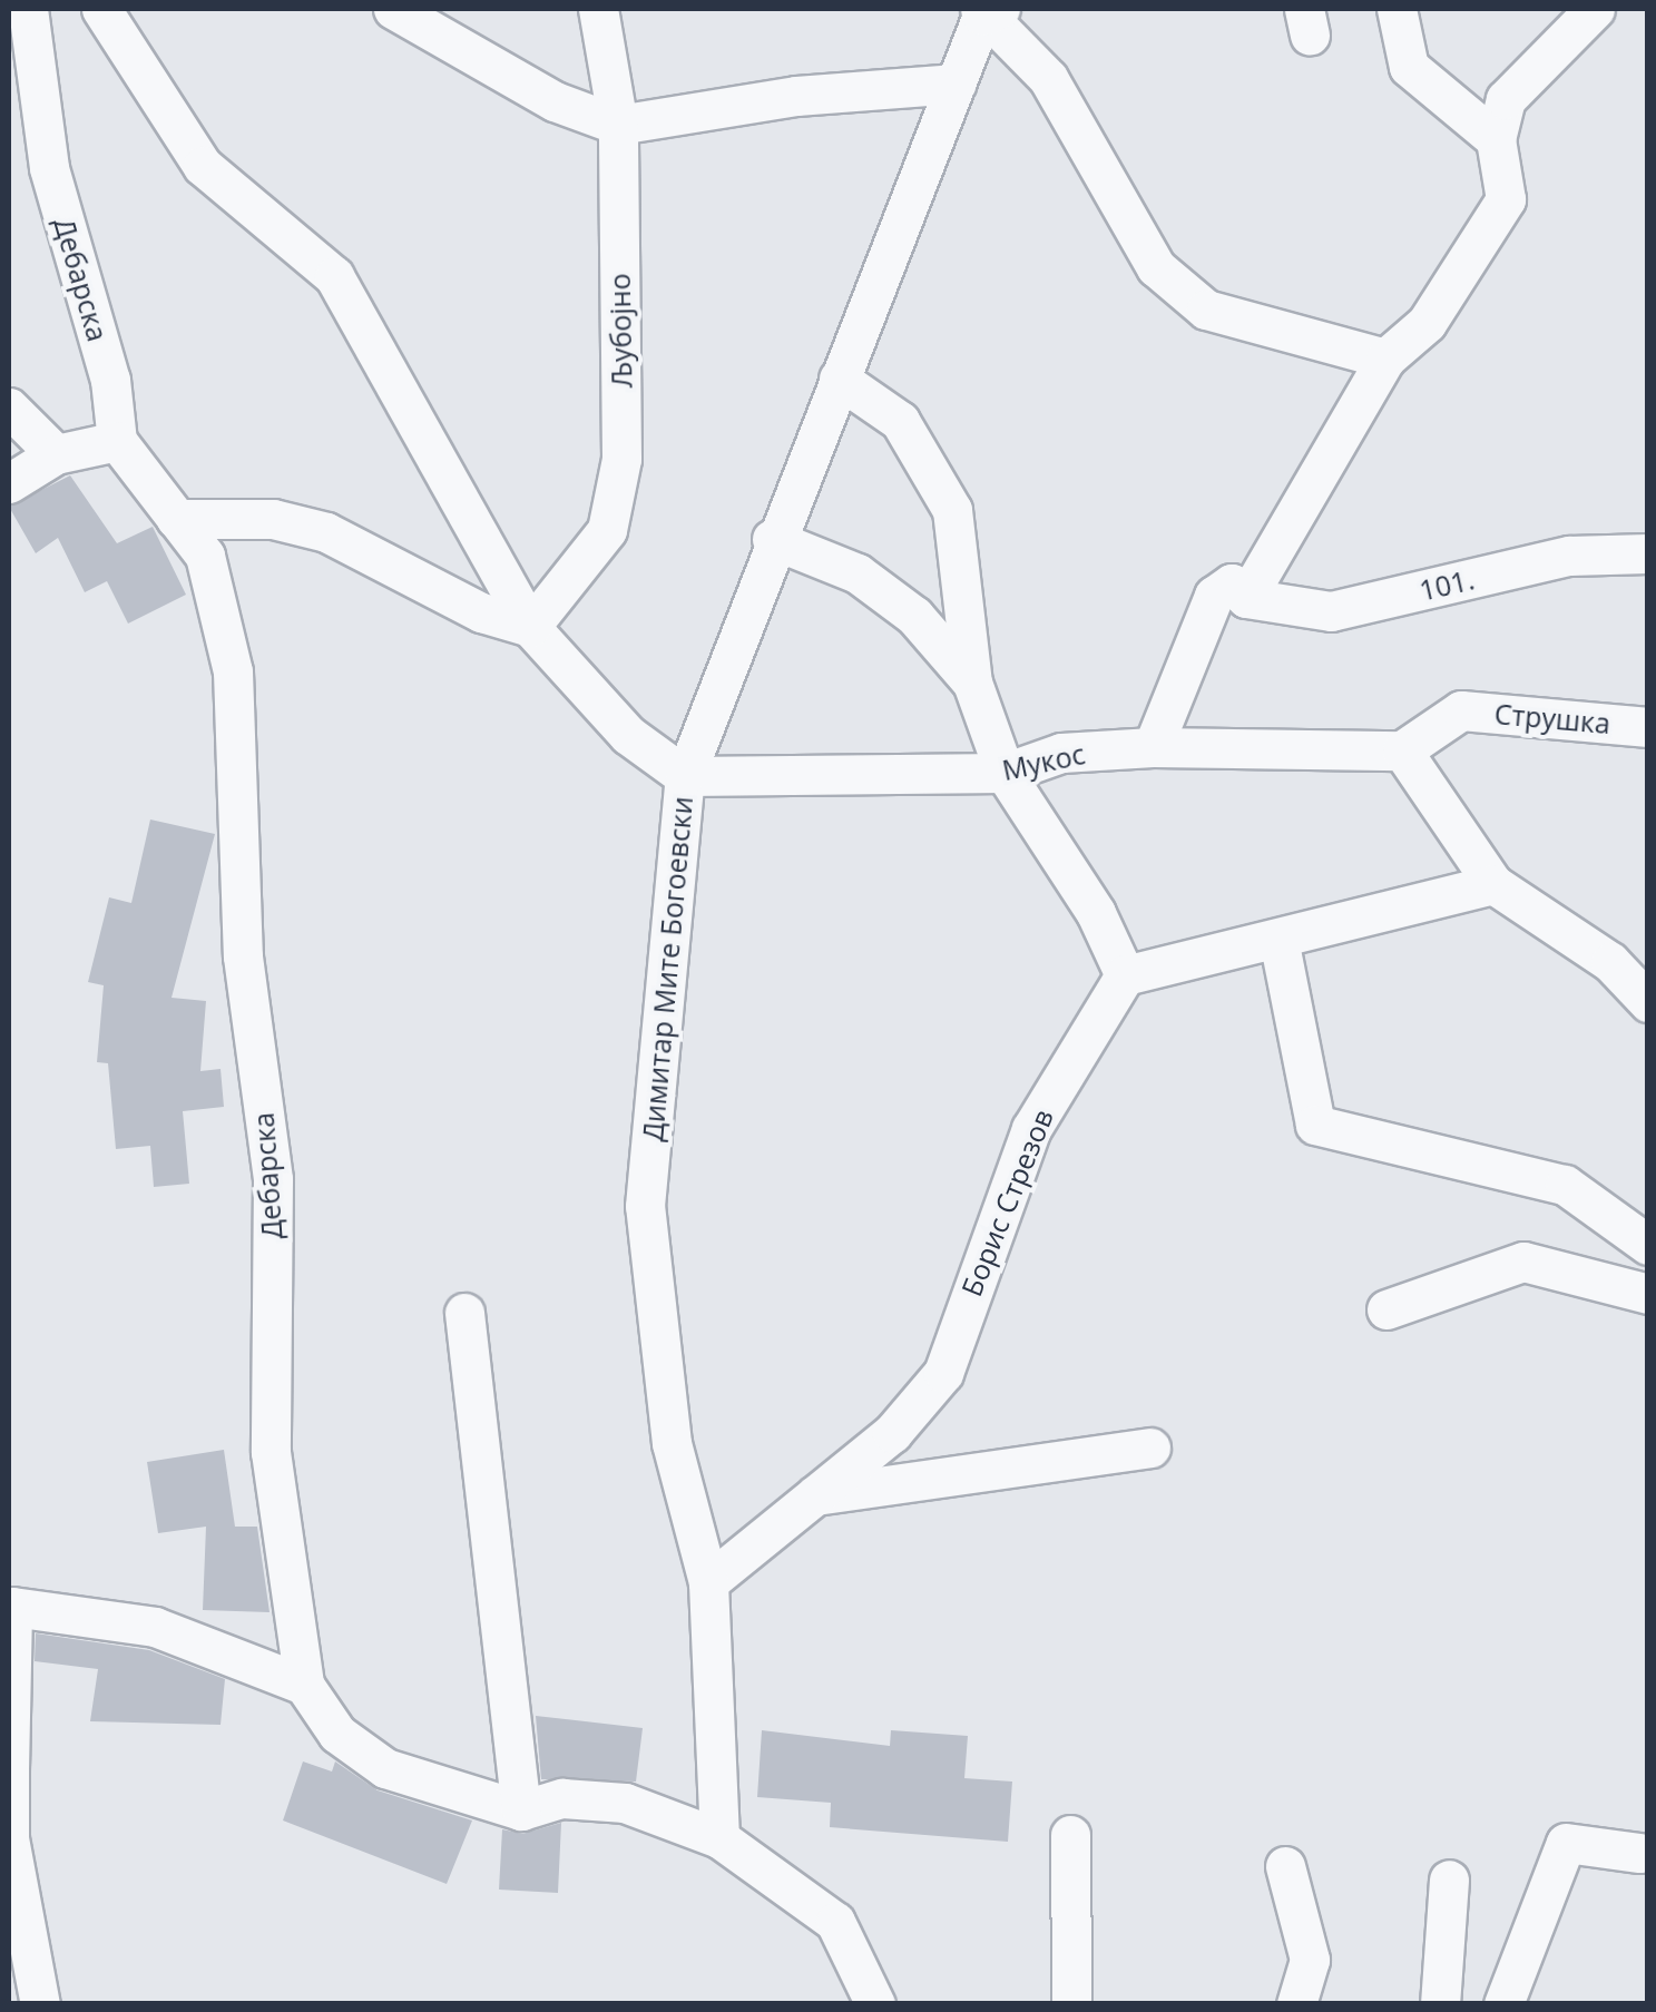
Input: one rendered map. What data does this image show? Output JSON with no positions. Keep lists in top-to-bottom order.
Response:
{
  "streets": {
    "street": [
      "Дебарска",
      "Љубојно",
      "101.",
      "Струшка",
      "Мукос",
      "Димитар Мите Богоевски",
      "Борис Стрезов"
    ]
  },
  "crossings": [
    ["Дебарска", "Димитар Мите Богоевски"],
    ["Струшка", "Мукос"],
    ["Мукос", "Димитар Мите Богоевски"],
    ["Димитар Мите Богоевски", "Борис Стрезов"]
  ]
}
